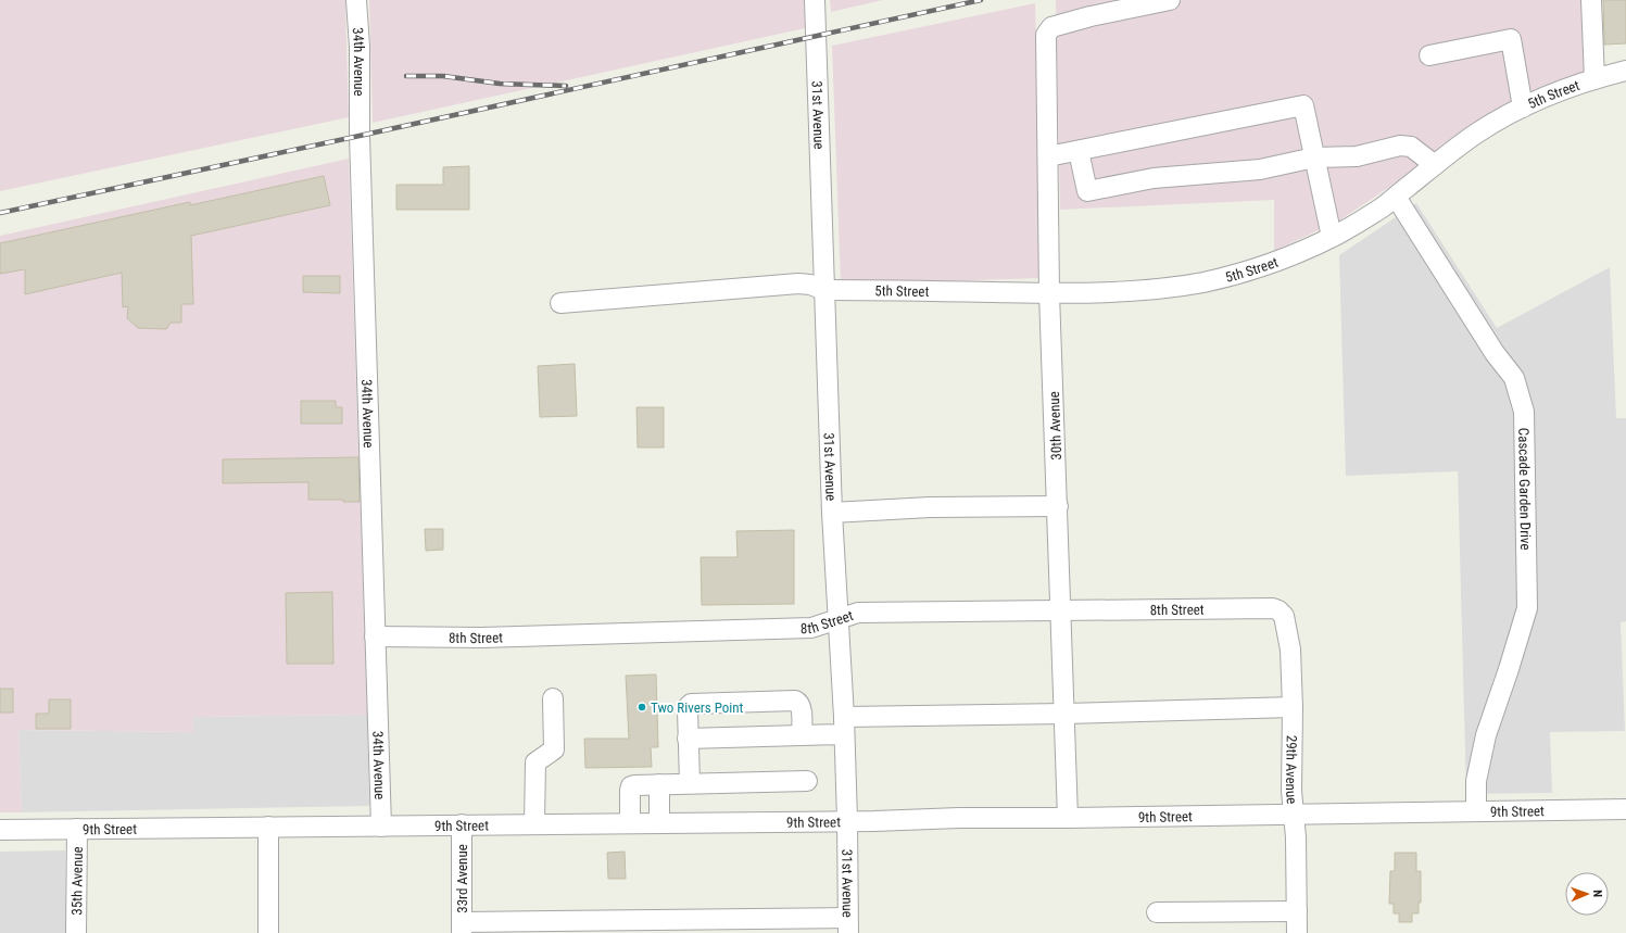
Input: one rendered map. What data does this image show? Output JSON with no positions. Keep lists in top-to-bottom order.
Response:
{
  "streets": {
    "street": [
      "34th Avenue",
      "5th Street",
      "31st Avenue",
      "30th Avenue",
      "Cascade Garden Drive",
      "8th Street",
      "29th Avenue",
      "9th Street",
      "33rd Avenue",
      "35th Avenue"
    ]
  },
  "crossings": [
    ["34th Avenue", "8th Street"],
    ["34th Avenue", "9th Street"],
    ["5th Street", "31st Avenue"],
    ["5th Street", "30th Avenue"],
    ["5th Street", "Cascade Garden Drive"],
    ["31st Avenue", "8th Street"],
    ["31st Avenue", "9th Street"],
    ["30th Avenue", "8th Street"],
    ["30th Avenue", "9th Street"],
    ["Cascade Garden Drive", "9th Street"],
    ["8th Street", "29th Avenue"],
    ["29th Avenue", "9th Street"],
    ["9th Street", "33rd Avenue"],
    ["9th Street", "35th Avenue"]
  ],
  "places": ["Two Rivers Point"],
  "north": "right"
}
